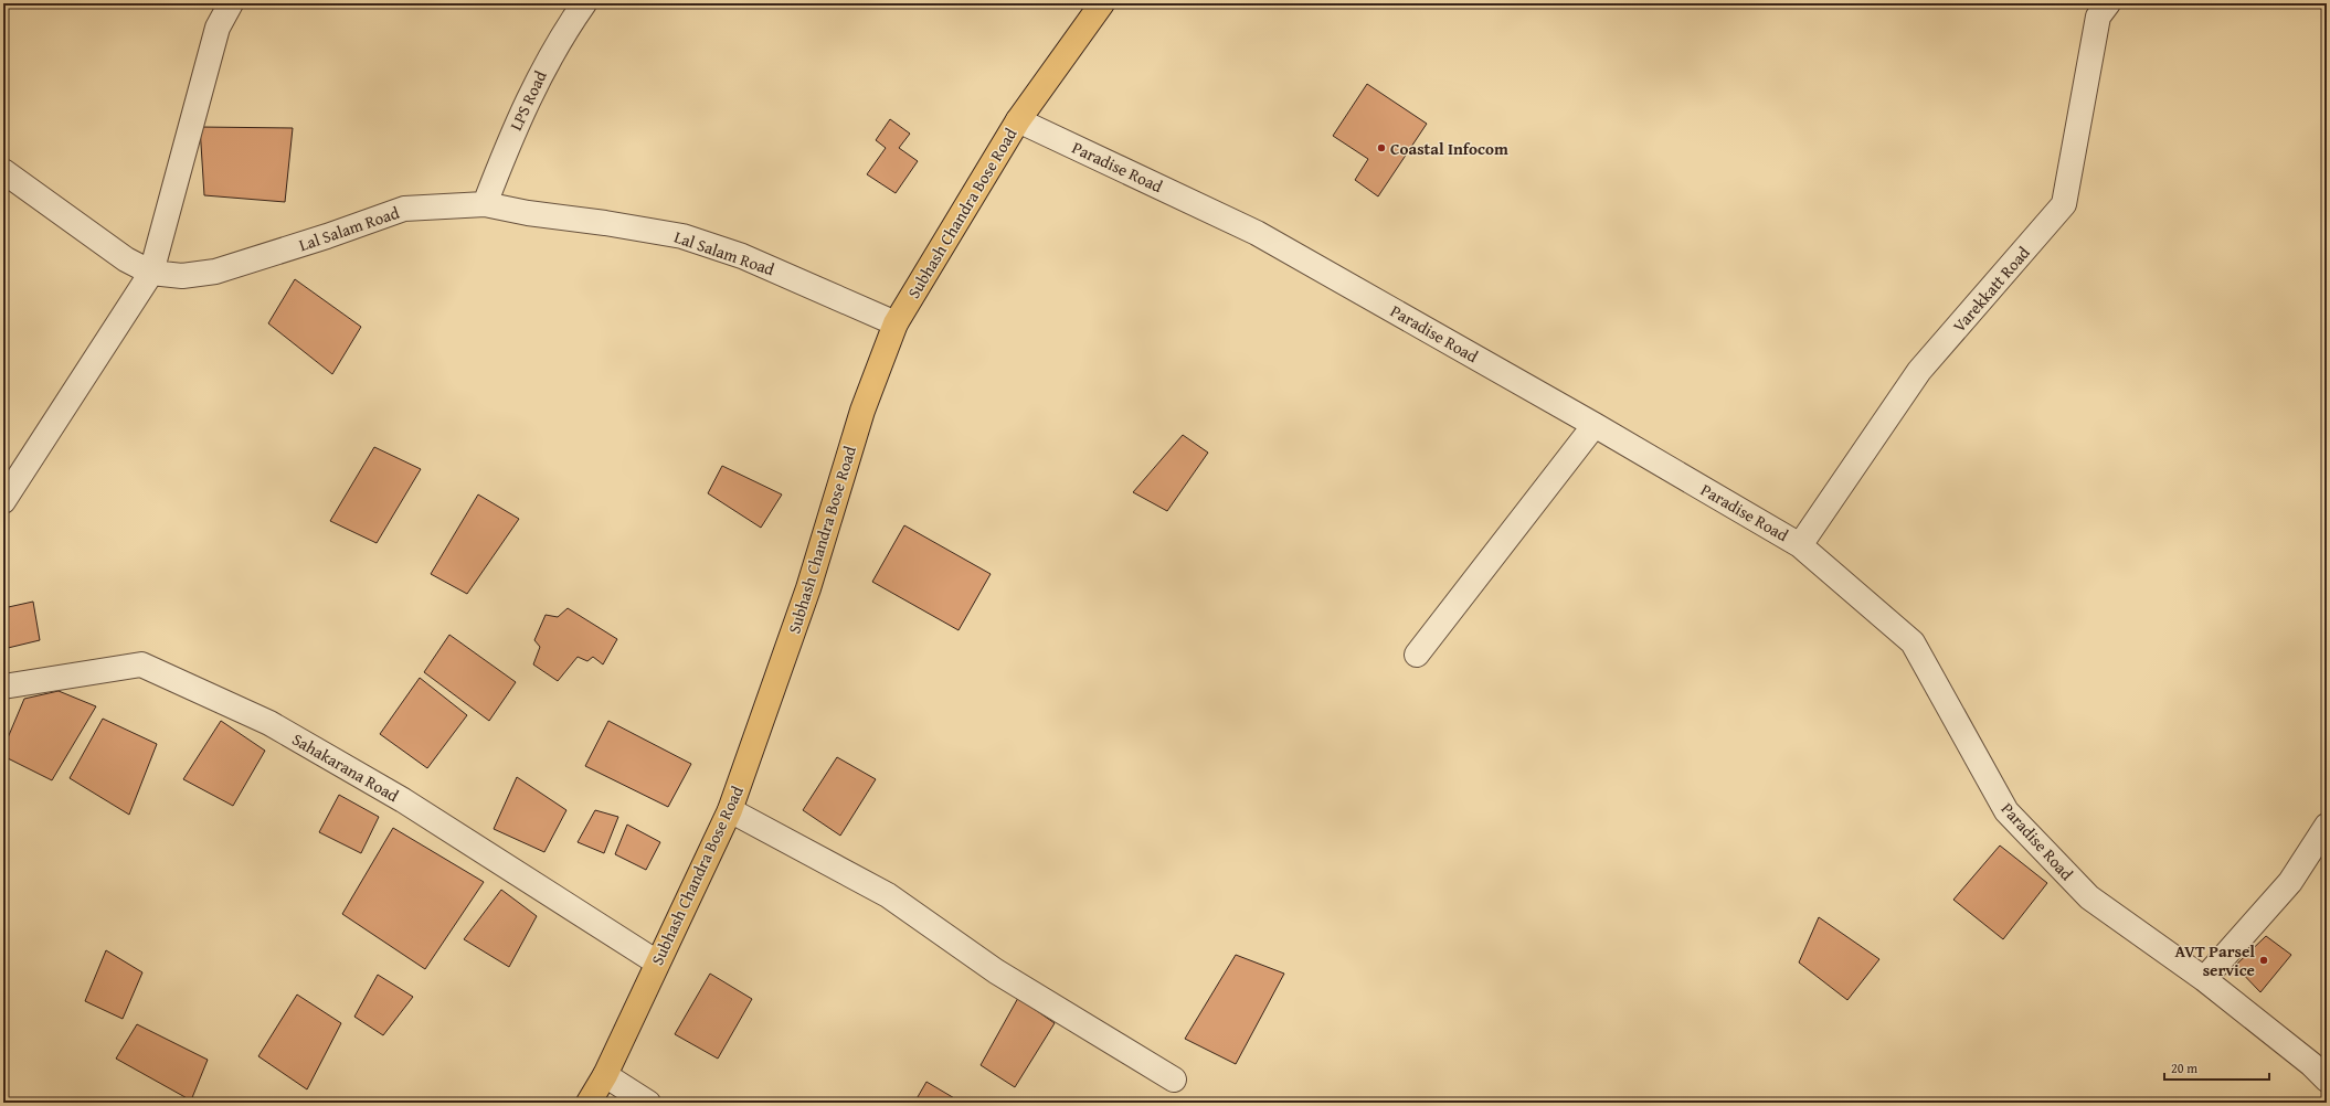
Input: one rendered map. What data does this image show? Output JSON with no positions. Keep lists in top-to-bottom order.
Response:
{
  "streets": {
    "main road": ["Subhash Chandra Bose Road"],
    "street": [
      "LPS Road",
      "Paradise Road",
      "Lal Salam Road",
      "Varekkatt Road",
      "Sahakarana Road"
    ]
  },
  "crossings": [
    ["LPS Road", "Lal Salam Road"],
    ["Paradise Road", "Subhash Chandra Bose Road"],
    ["Paradise Road", "Varekkatt Road"],
    ["Subhash Chandra Bose Road", "Lal Salam Road"],
    ["Subhash Chandra Bose Road", "Sahakarana Road"]
  ],
  "places": ["Coastal Infocom", "AVT Parsel service"],
  "scale_bar": "20 m"
}
